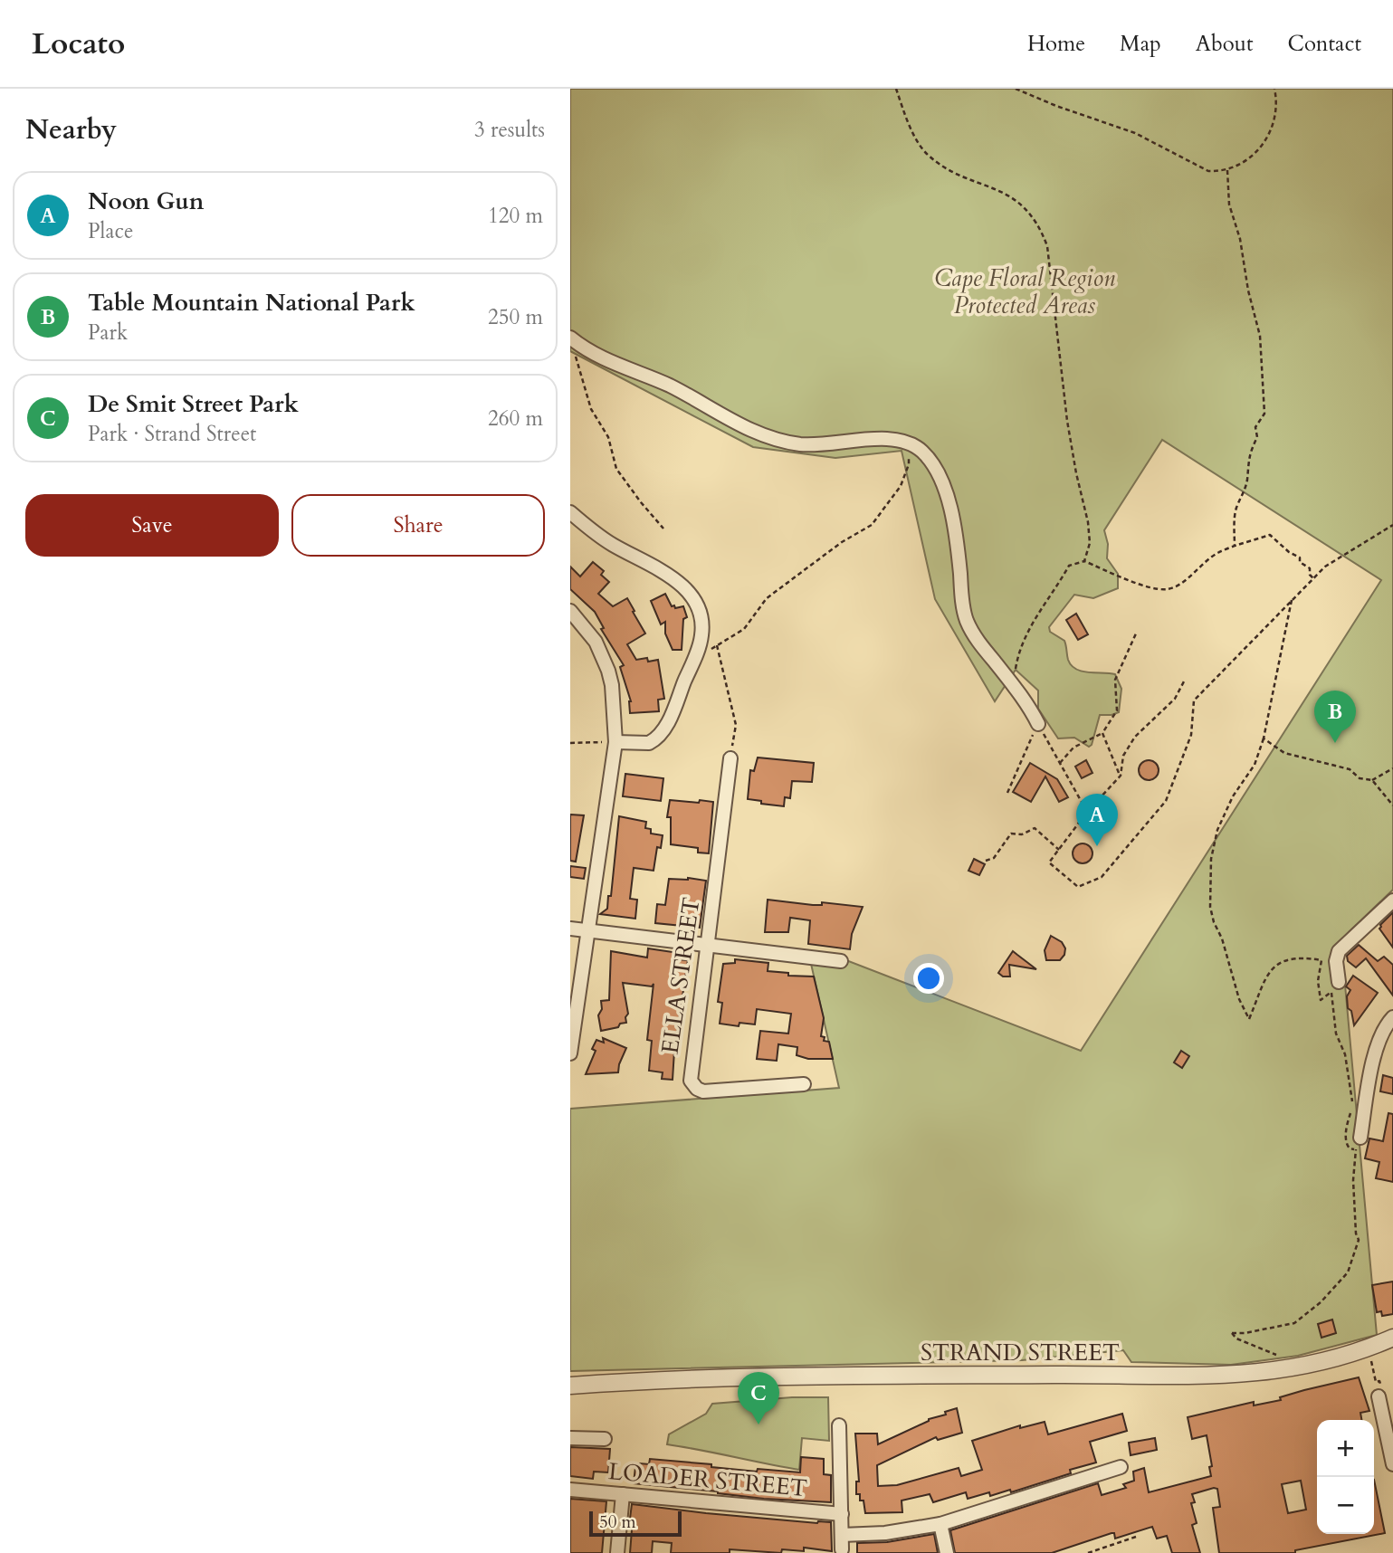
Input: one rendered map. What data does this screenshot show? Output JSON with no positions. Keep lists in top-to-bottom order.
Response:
{
  "streets": {
    "street": ["ELLA STREET", "STRAND STREET", "LOADER STREET"]
  },
  "parks": ["Cape Floral Region Protected Areas"],
  "scale_bar": "50 m",
  "page": {
    "header": "Locato",
    "nav": [
      "Home",
      "Map",
      "About",
      "Contact"
    ],
    "heading": ["Nearby", "3 results"],
    "list": [
      {
        "mark": "A",
        "name": "Noon Gun",
        "note": "Place",
        "value": "120 m"
      },
      {
        "mark": "B",
        "name": "Table Mountain National Park",
        "note": "Park",
        "value": "250 m"
      },
      {
        "mark": "C",
        "name": "De Smit Street Park",
        "note": "Park · Strand Street",
        "value": "260 m"
      }
    ],
    "buttons": ["Save", "Share"],
    "pins": ["B", "A", "C"],
    "map_buttons": ["+", "−"],
    "scale": "50 m"
  }
}
